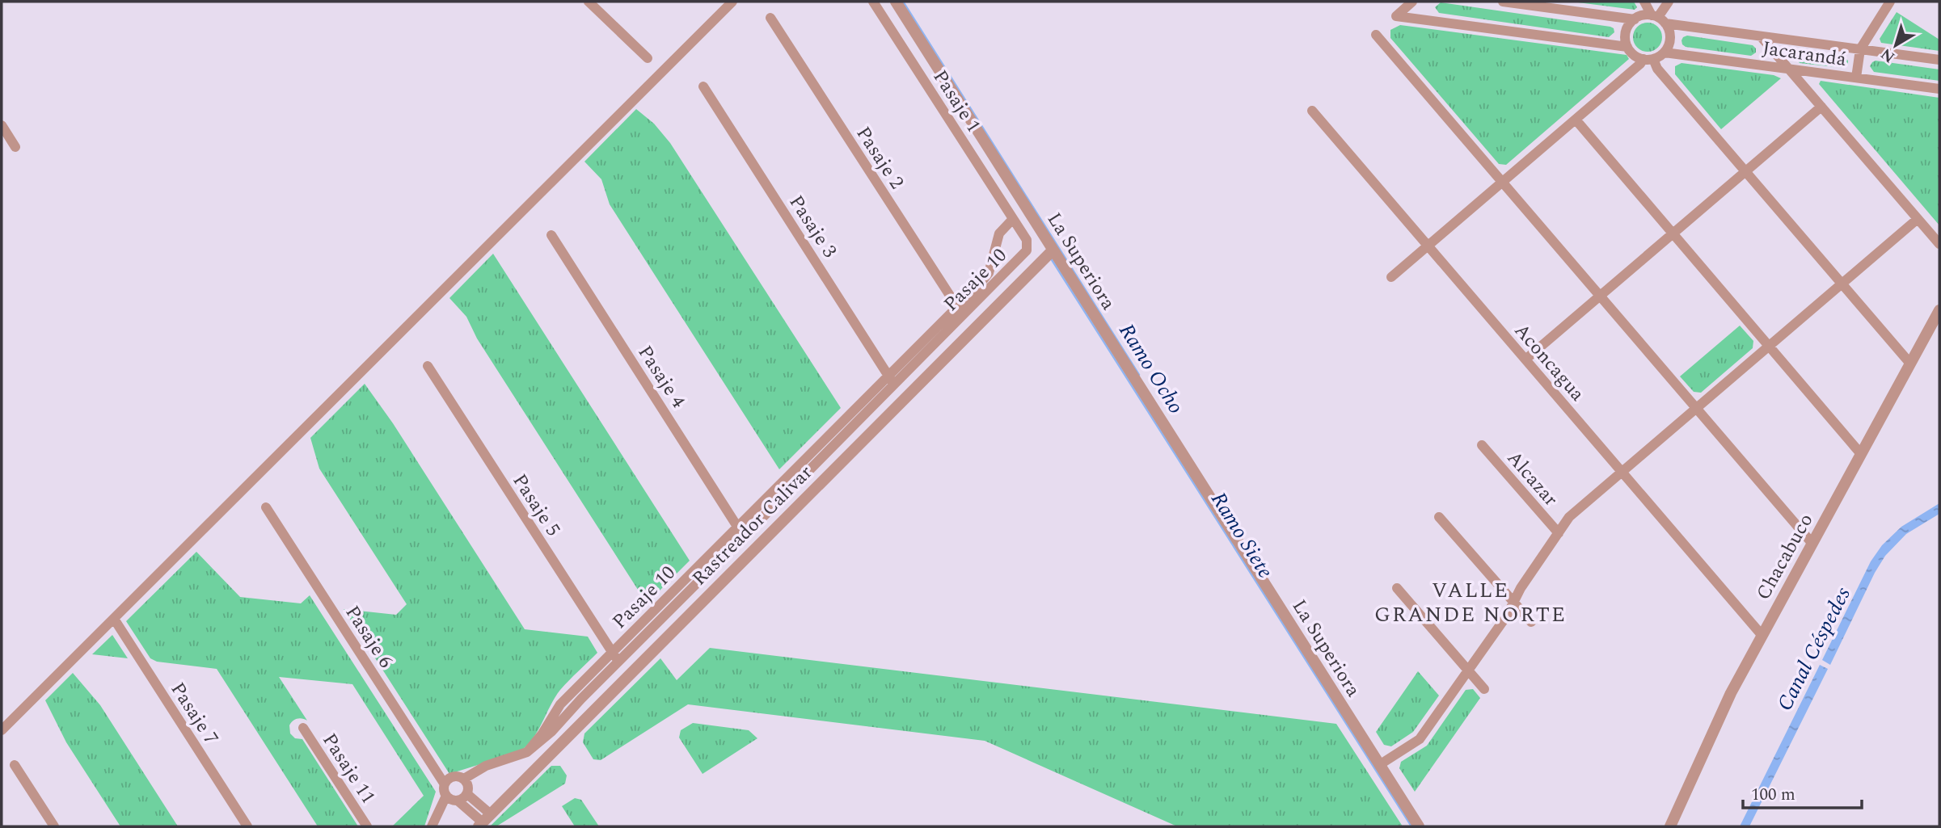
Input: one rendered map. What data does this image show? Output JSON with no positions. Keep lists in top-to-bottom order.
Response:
{
  "streets": {
    "street": [
      "Jacarandá",
      "Pasaje 1",
      "Pasaje 2",
      "Pasaje 3",
      "La Superiora",
      "Pasaje 10",
      "Aconcagua",
      "Pasaje 4",
      "Alcazar",
      "Pasaje 5",
      "Rastreador Calivar",
      "Chacabuco",
      "Pasaje 6",
      "Pasaje 7",
      "Pasaje 11"
    ]
  },
  "crossings": [
    ["Pasaje 1", "Pasaje 10"],
    ["Pasaje 2", "Pasaje 10"],
    ["Pasaje 3", "Pasaje 10"],
    ["La Superiora", "Rastreador Calivar"],
    ["Pasaje 10", "Pasaje 4"],
    ["Pasaje 10", "Pasaje 5"],
    ["Pasaje 10", "Pasaje 6"],
    ["Aconcagua", "Chacabuco"]
  ],
  "districts": ["VALLE GRANDE NORTE"],
  "water": ["Ramo Ocho", "Ramo Siete", "Canal Céspedes"],
  "scale_bar": "100 m",
  "north": "bottom left"
}
